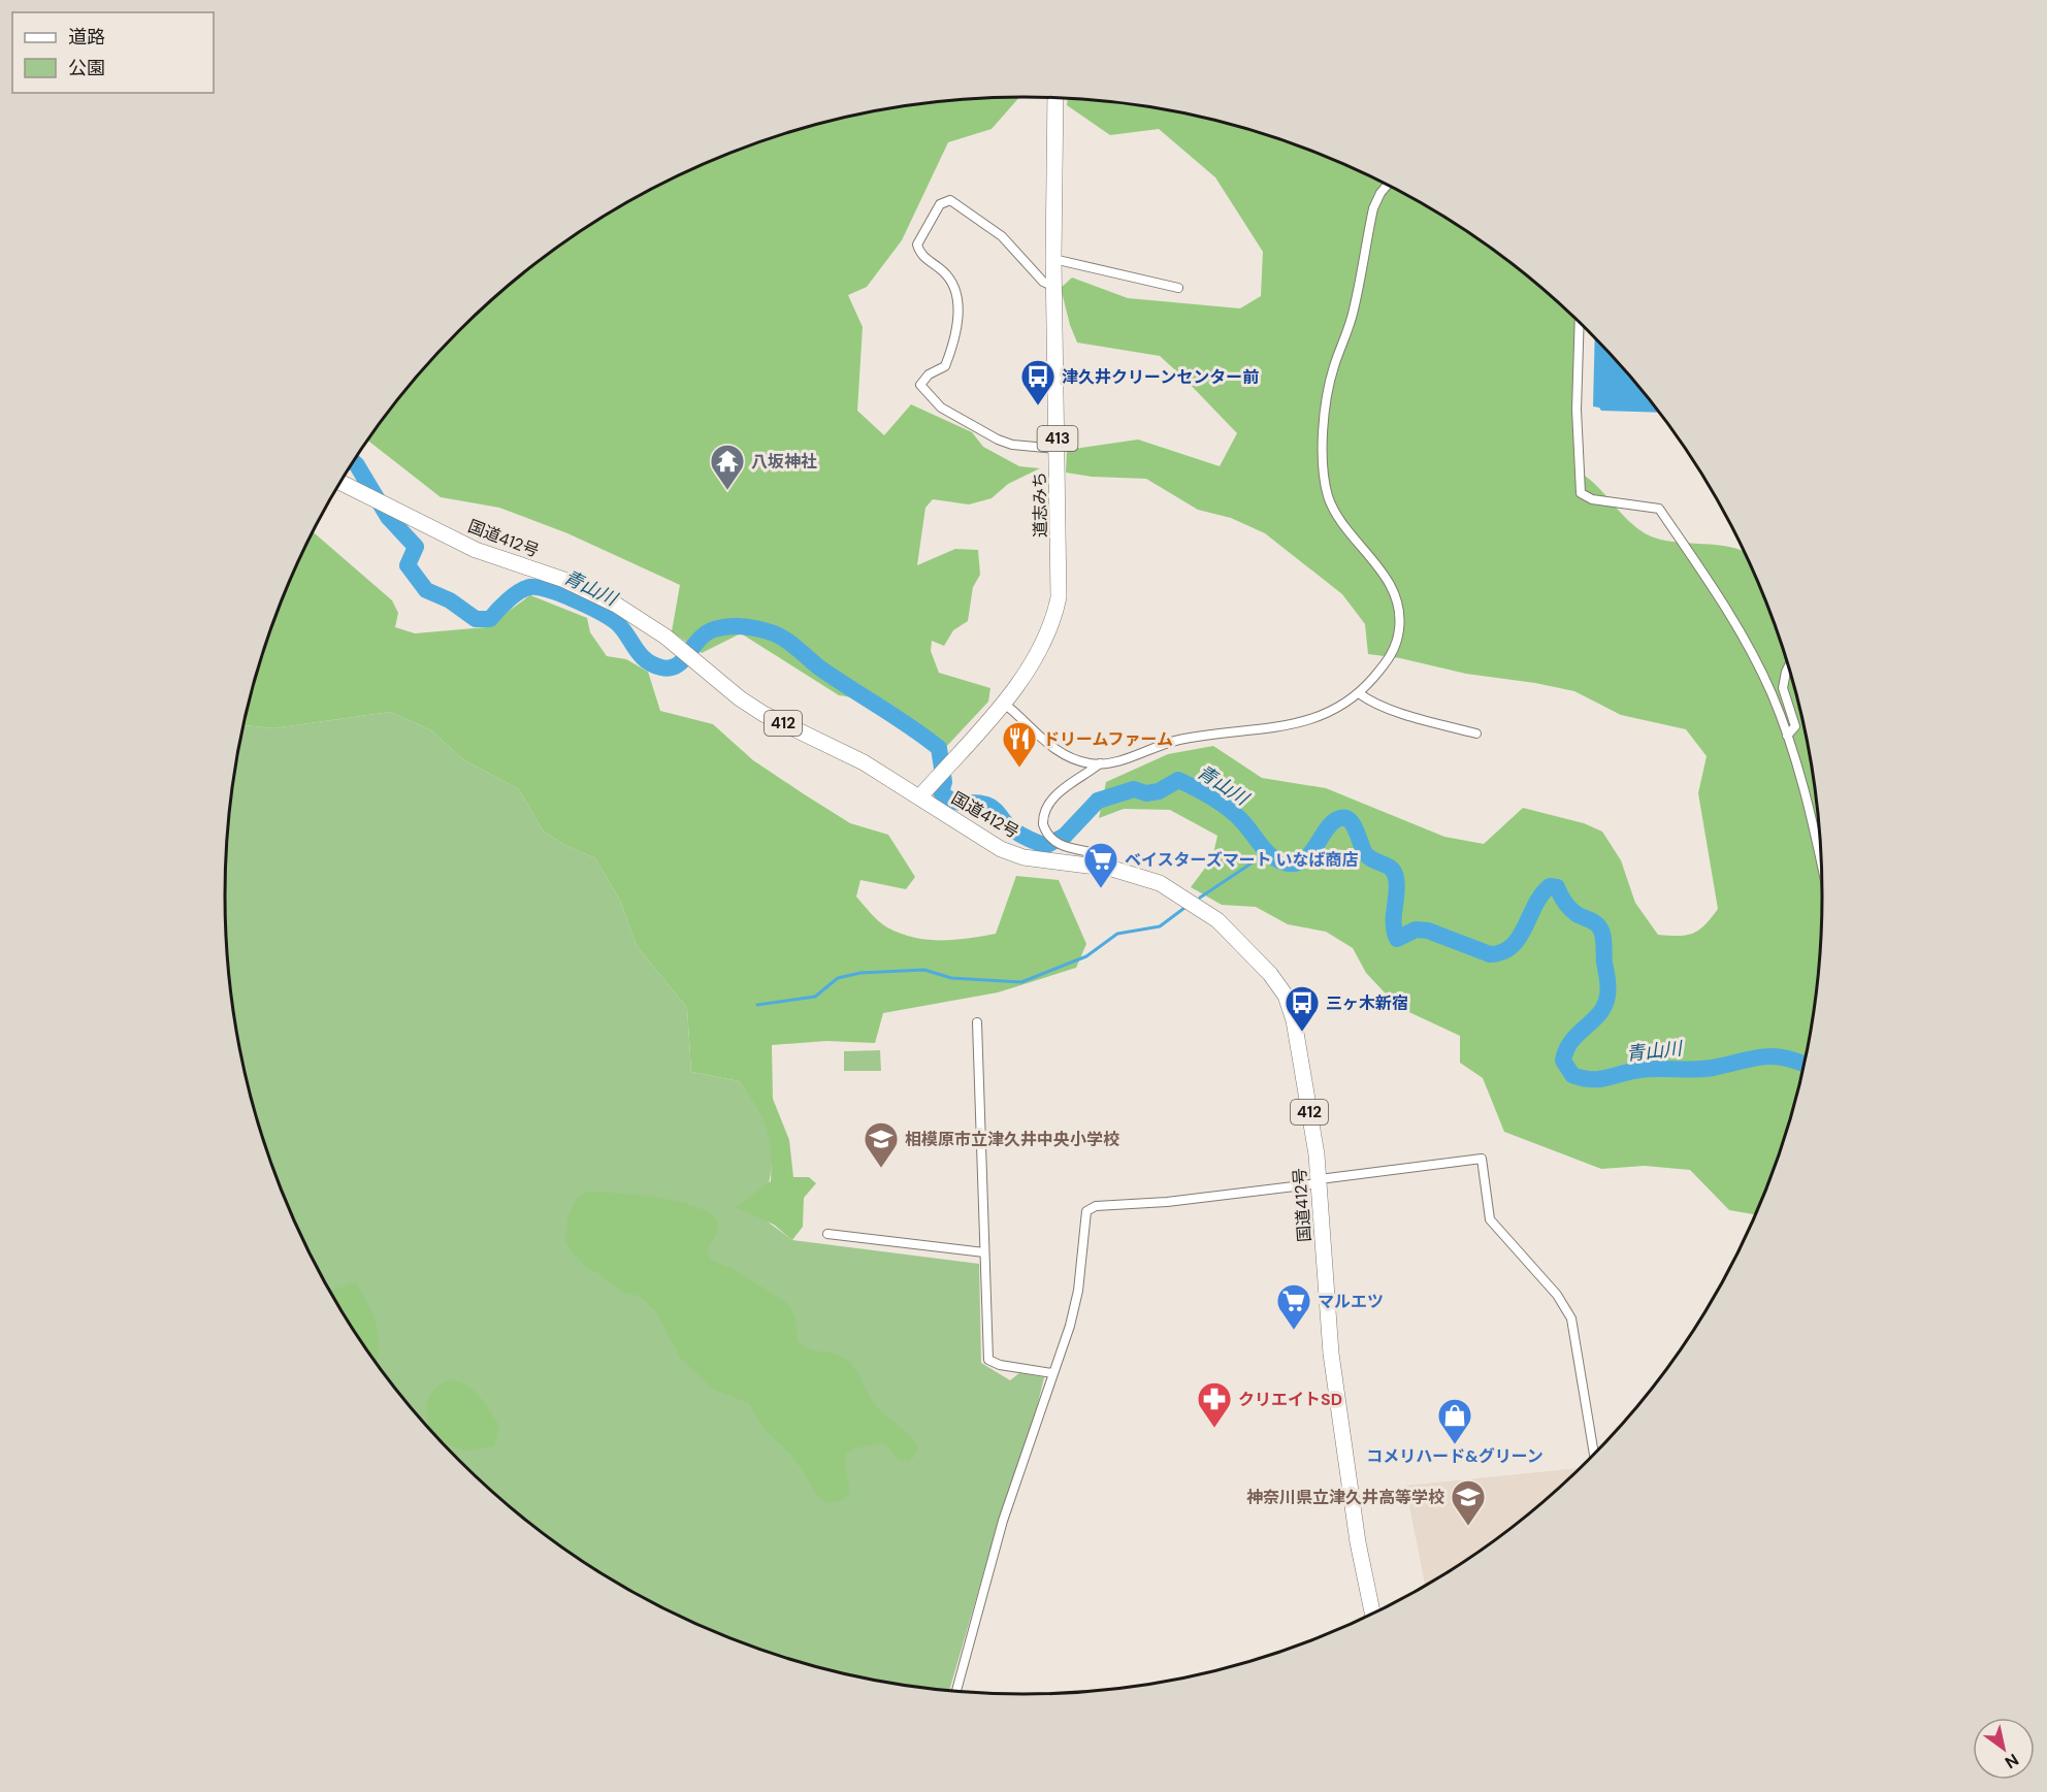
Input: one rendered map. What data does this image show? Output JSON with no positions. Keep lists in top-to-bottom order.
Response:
{
  "streets": {
    "highway": [
      "413",
      "道志みち",
      "国道412号",
      "412"
    ]
  },
  "crossings": [
    ["道志みち", "国道412号"]
  ],
  "water": ["青山川"],
  "places": {
    "bus stop": ["津久井クリーンセンター前", "三ヶ木新宿"],
    "temple": ["八坂神社"],
    "restaurant": ["ドリームファーム"],
    "supermarket": ["ベイスターズマート いなば商店", "マルエツ"],
    "school or university": ["相模原市立津久井中央小学校", "神奈川県立津久井高等学校"],
    "pharmacy": ["クリエイトSD"],
    "shop": ["コメリハード&グリーン"]
  },
  "legend": ["道路", "公園"],
  "north": "bottom right"
}
